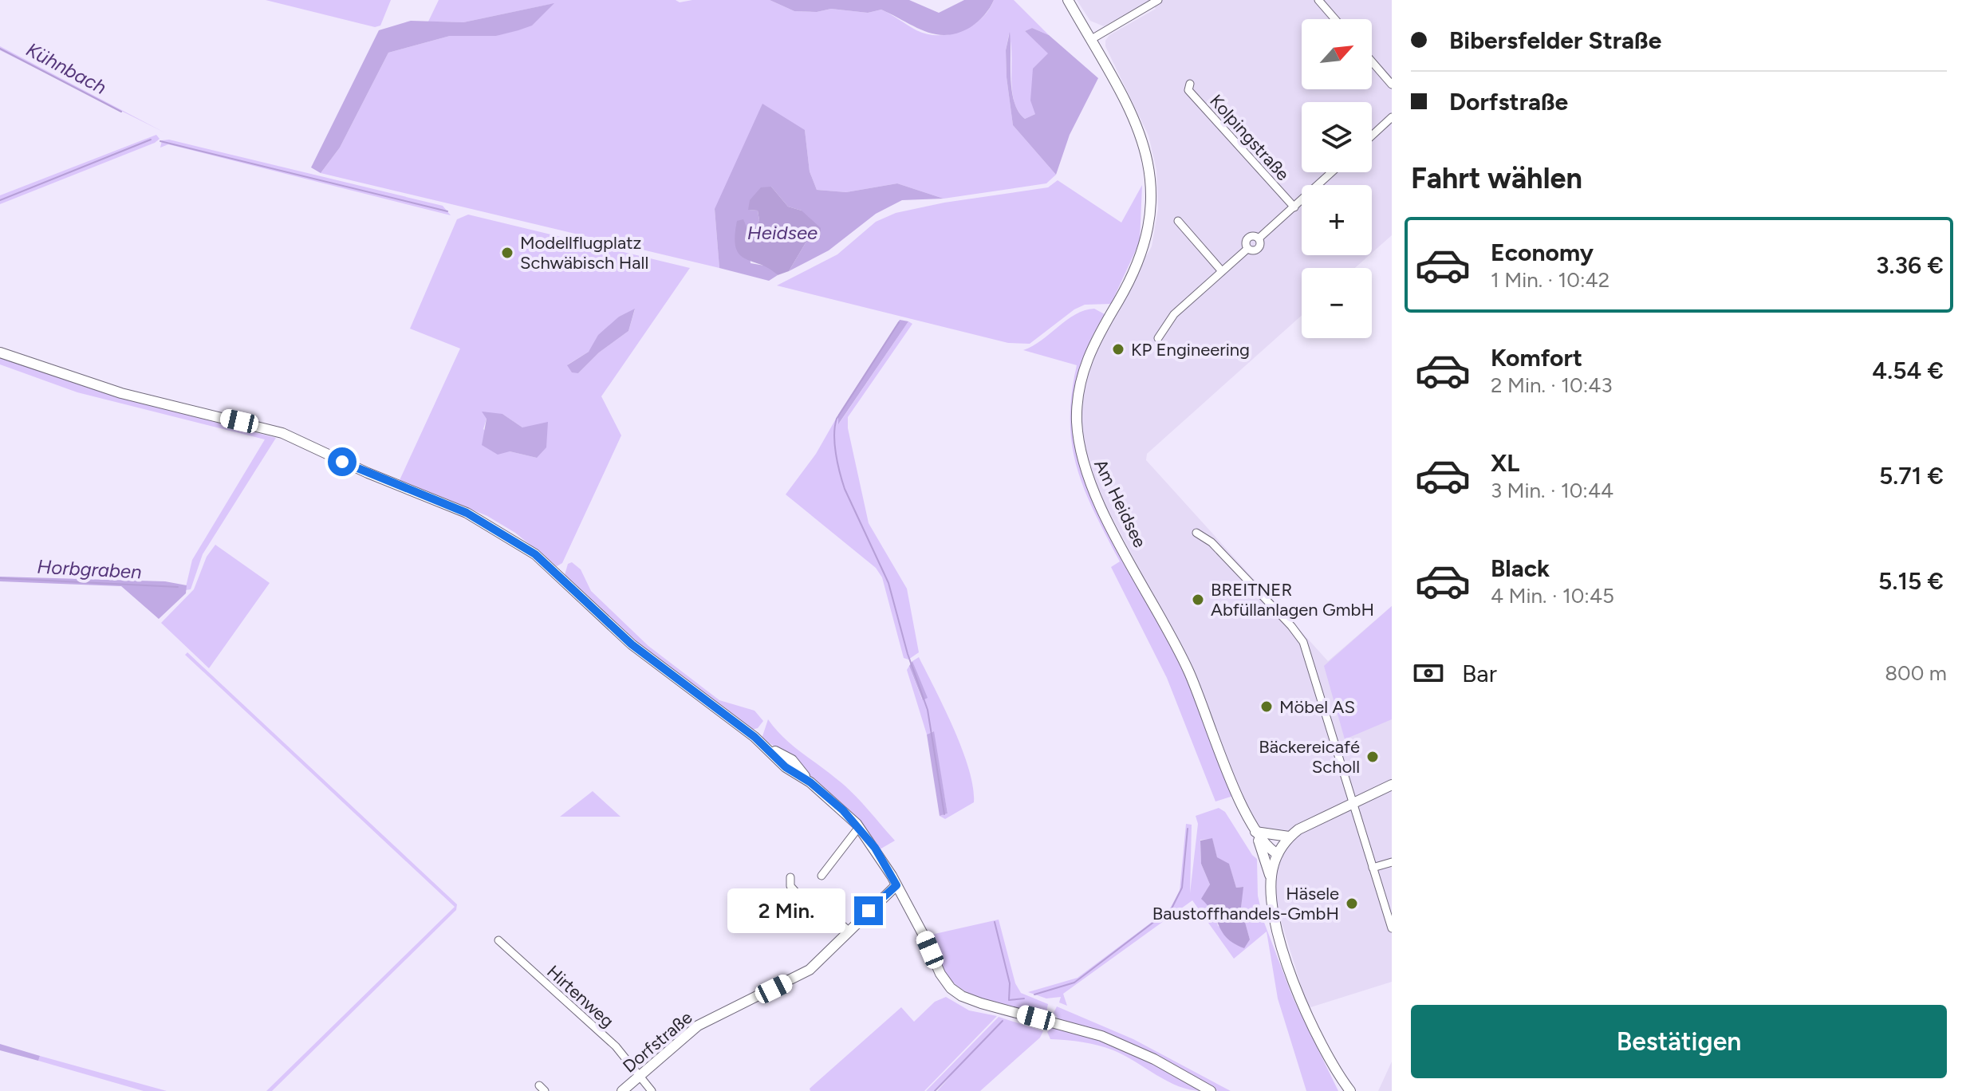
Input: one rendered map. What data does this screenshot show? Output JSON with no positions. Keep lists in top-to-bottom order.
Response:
{
  "streets": {
    "street": [
      "Kolpingstraße",
      "Am Heidsee",
      "Hirtenweg",
      "Dorfstraße"
    ]
  },
  "crossings": [
    ["Hirtenweg", "Dorfstraße"]
  ],
  "water": ["Kühnbach", "Heidsee", "Horbgraben"],
  "places": [
    "Modellflugplatz Schwäbisch Hall",
    "KP Engineering",
    "BREITNER Abfüllanlagen GmbH",
    "Möbel AS",
    "Bäckereicafé Scholl",
    "Häsele Baustoffhandels-GmbH"
  ],
  "north": "top right",
  "page": {
    "banner": ["Bibersfelder Straße", "Dorfstraße"],
    "map_buttons": ["+", "−"],
    "heading": "Fahrt wählen",
    "list": [
      {
        "name": "Economy",
        "note": "1 Min. · 10:42",
        "value": "3.36 €"
      },
      {
        "name": "Komfort",
        "note": "2 Min. · 10:43",
        "value": "4.54 €"
      },
      {
        "name": "XL",
        "note": "3 Min. · 10:44",
        "value": "5.71 €"
      },
      {
        "name": "Black",
        "note": "4 Min. · 10:45",
        "value": "5.15 €"
      }
    ],
    "pay": ["Bar", "800 m"],
    "bubble": "2 Min.",
    "buttons": "Bestätigen"
  }
}
